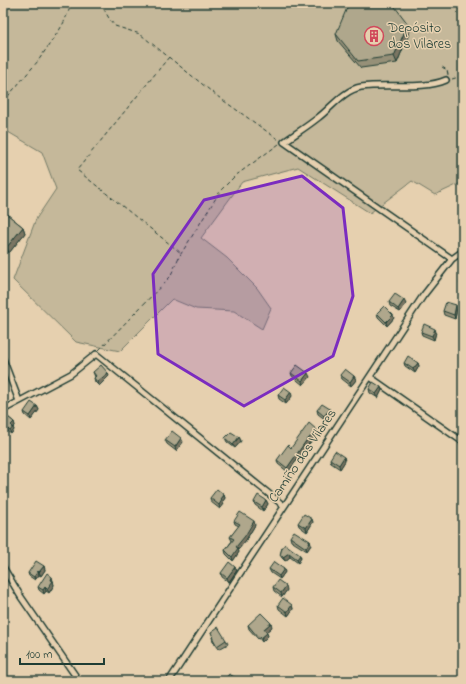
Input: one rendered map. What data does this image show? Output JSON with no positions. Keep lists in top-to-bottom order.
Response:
{
  "streets": {
    "street": ["Camiño dos Vilares"]
  },
  "places": {
    "building": ["Depósito dos Vilares"]
  },
  "scale_bar": "100 m"
}
